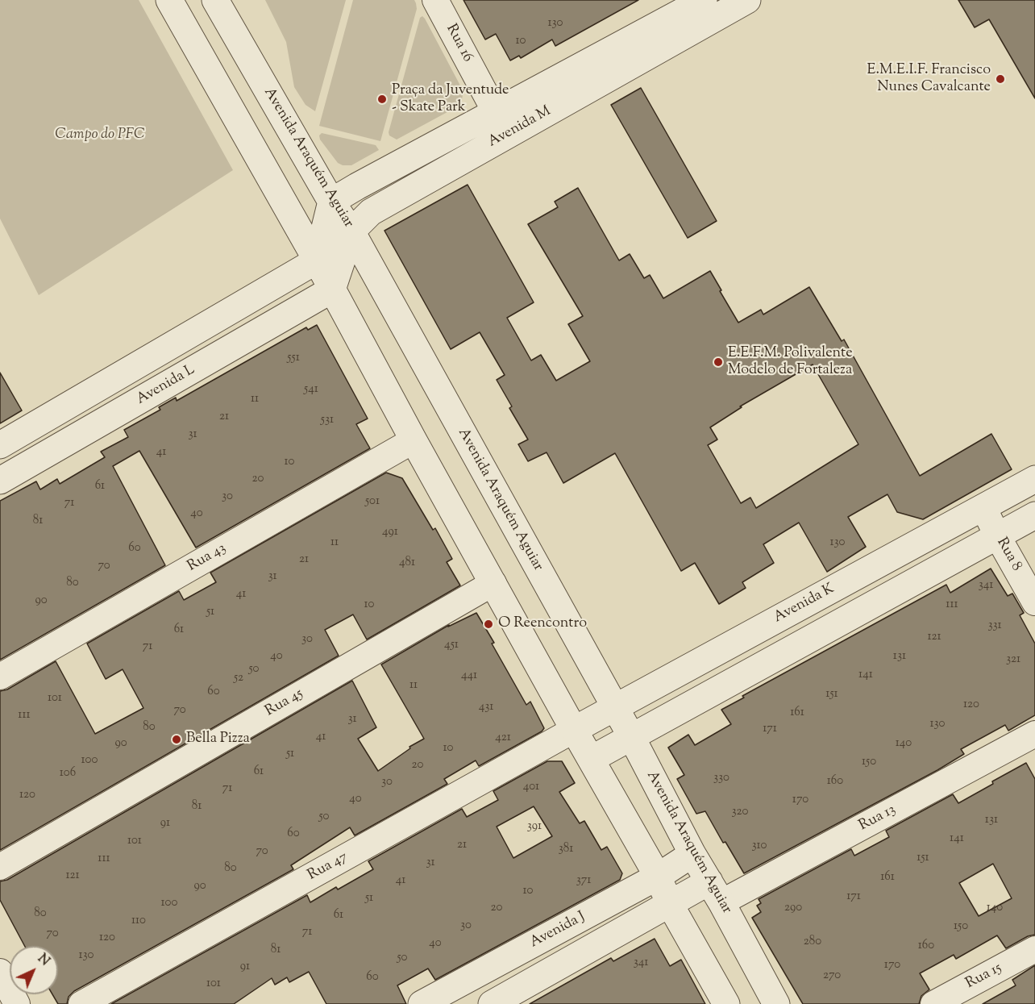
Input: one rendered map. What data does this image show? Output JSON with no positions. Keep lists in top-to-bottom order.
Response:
{
  "streets": {
    "street": [
      "Rua 16",
      "Avenida M",
      "Avenida Araquém Aguiar",
      "Avenida L",
      "Rua 8",
      "Rua 43",
      "Avenida K",
      "Rua 45",
      "Rua 13",
      "Rua 47",
      "Avenida J",
      "Rua 15"
    ]
  },
  "crossings": [
    ["Rua 16", "Avenida M"],
    ["Avenida M", "Avenida Araquém Aguiar"],
    ["Avenida M", "Avenida L"],
    ["Avenida Araquém Aguiar", "Avenida K"],
    ["Avenida Araquém Aguiar", "Rua 13"],
    ["Avenida Araquém Aguiar", "Avenida J"],
    ["Rua 8", "Avenida K"],
    ["Avenida K", "Rua 47"]
  ],
  "parks": ["Campo do PFC"],
  "places": [
    "E.M.E.I.F. Francisco Nunes Cavalcante",
    "Praça da Juventude - Skate Park",
    "E.E.F.M. Polivalente Modelo de Fortaleza",
    "O Reencontro",
    "Bella Pizza"
  ],
  "house_numbers": [
    "130",
    "10",
    "551",
    "541",
    "11",
    "21",
    "531",
    "31",
    "41",
    "10",
    "20",
    "61",
    "30",
    "501",
    "71",
    "40",
    "81",
    "491",
    "11",
    "130",
    "60",
    "21",
    "481",
    "70",
    "31",
    "80",
    "341",
    "41",
    "90",
    "10",
    "111",
    "51",
    "331",
    "61",
    "121",
    "30",
    "451",
    "71",
    "40",
    "131",
    "321",
    "50",
    "141",
    "441",
    "52",
    "11",
    "60",
    "151",
    "101",
    "120",
    "431",
    "70",
    "161",
    "111",
    "31",
    "130",
    "80",
    "171",
    "41",
    "421",
    "90",
    "140",
    "10",
    "51",
    "100",
    "150",
    "20",
    "61",
    "106",
    "330",
    "160",
    "30",
    "401",
    "71",
    "120",
    "40",
    "170",
    "81",
    "320",
    "50",
    "131",
    "91",
    "391",
    "60",
    "141",
    "101",
    "21",
    "310",
    "381",
    "70",
    "151",
    "111",
    "31",
    "80",
    "121",
    "161",
    "41",
    "371",
    "90",
    "10",
    "171",
    "51",
    "100",
    "20",
    "290",
    "140",
    "80",
    "61",
    "110",
    "30",
    "150",
    "71",
    "70",
    "120",
    "280",
    "40",
    "160",
    "81",
    "130",
    "50",
    "341",
    "170",
    "91",
    "270",
    "60",
    "101"
  ],
  "north": "top right"
}
